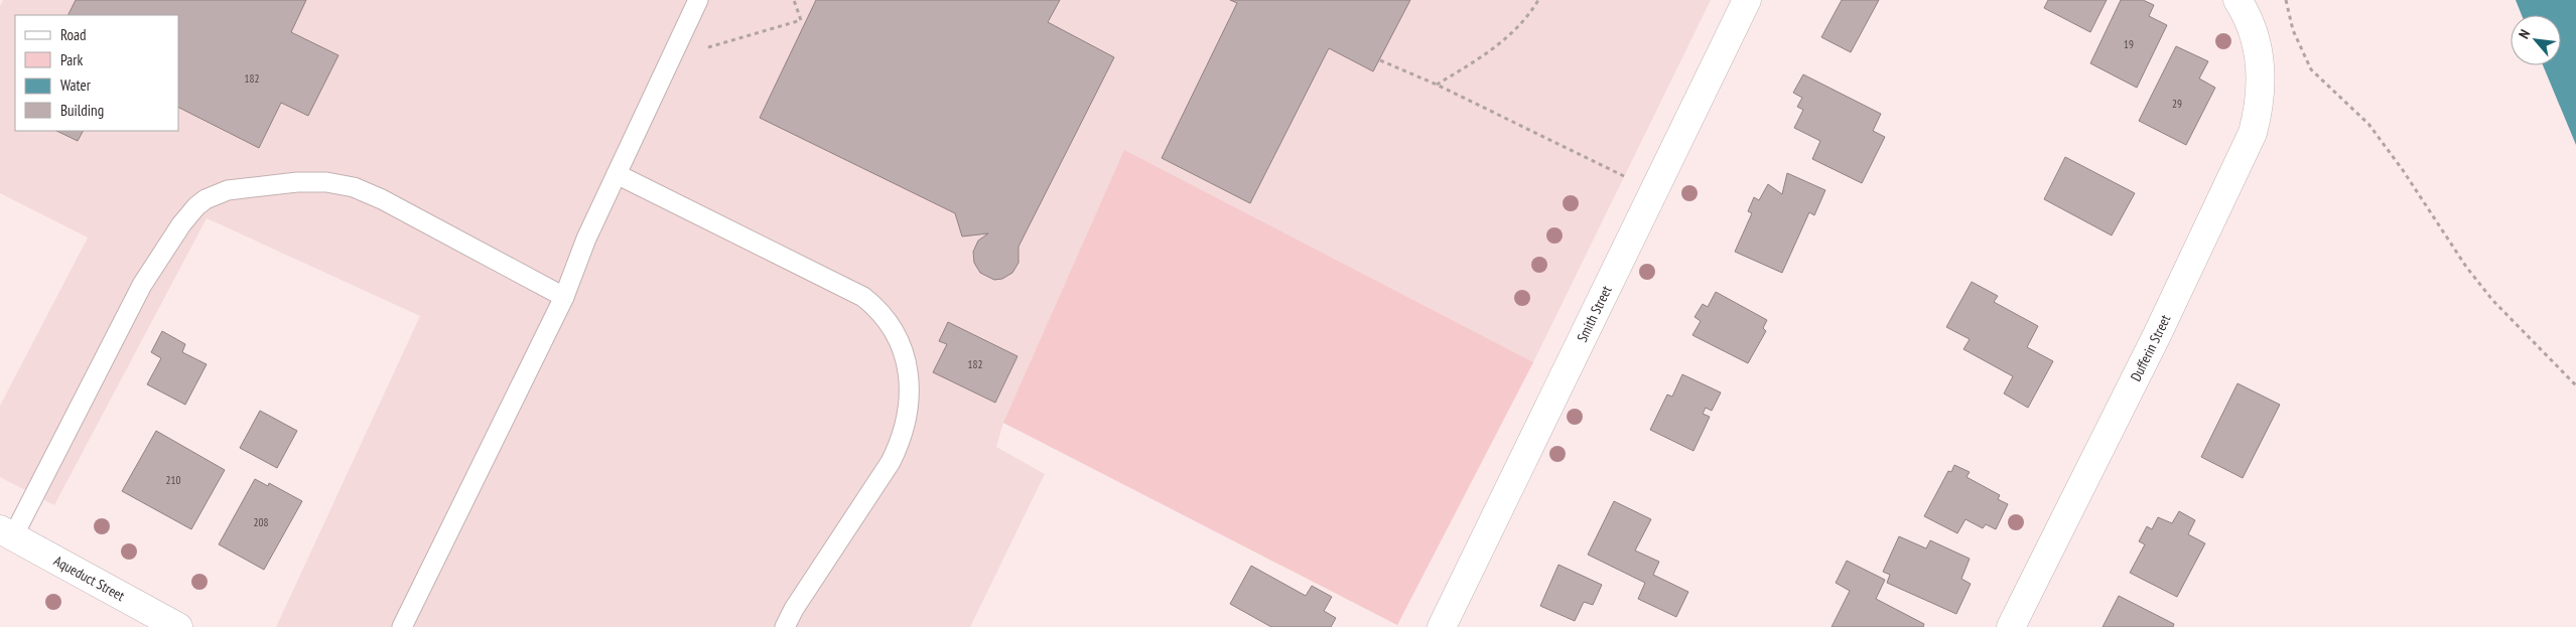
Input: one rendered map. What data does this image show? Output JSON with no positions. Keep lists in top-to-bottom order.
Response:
{
  "streets": {
    "street": ["Smith Street", "Dufferin Street", "Aqueduct Street"]
  },
  "house_numbers": [
    "19",
    "182",
    "29",
    "182",
    "210",
    "208"
  ],
  "legend": [
    "Road",
    "Park",
    "Water",
    "Building"
  ],
  "north": "top left"
}
